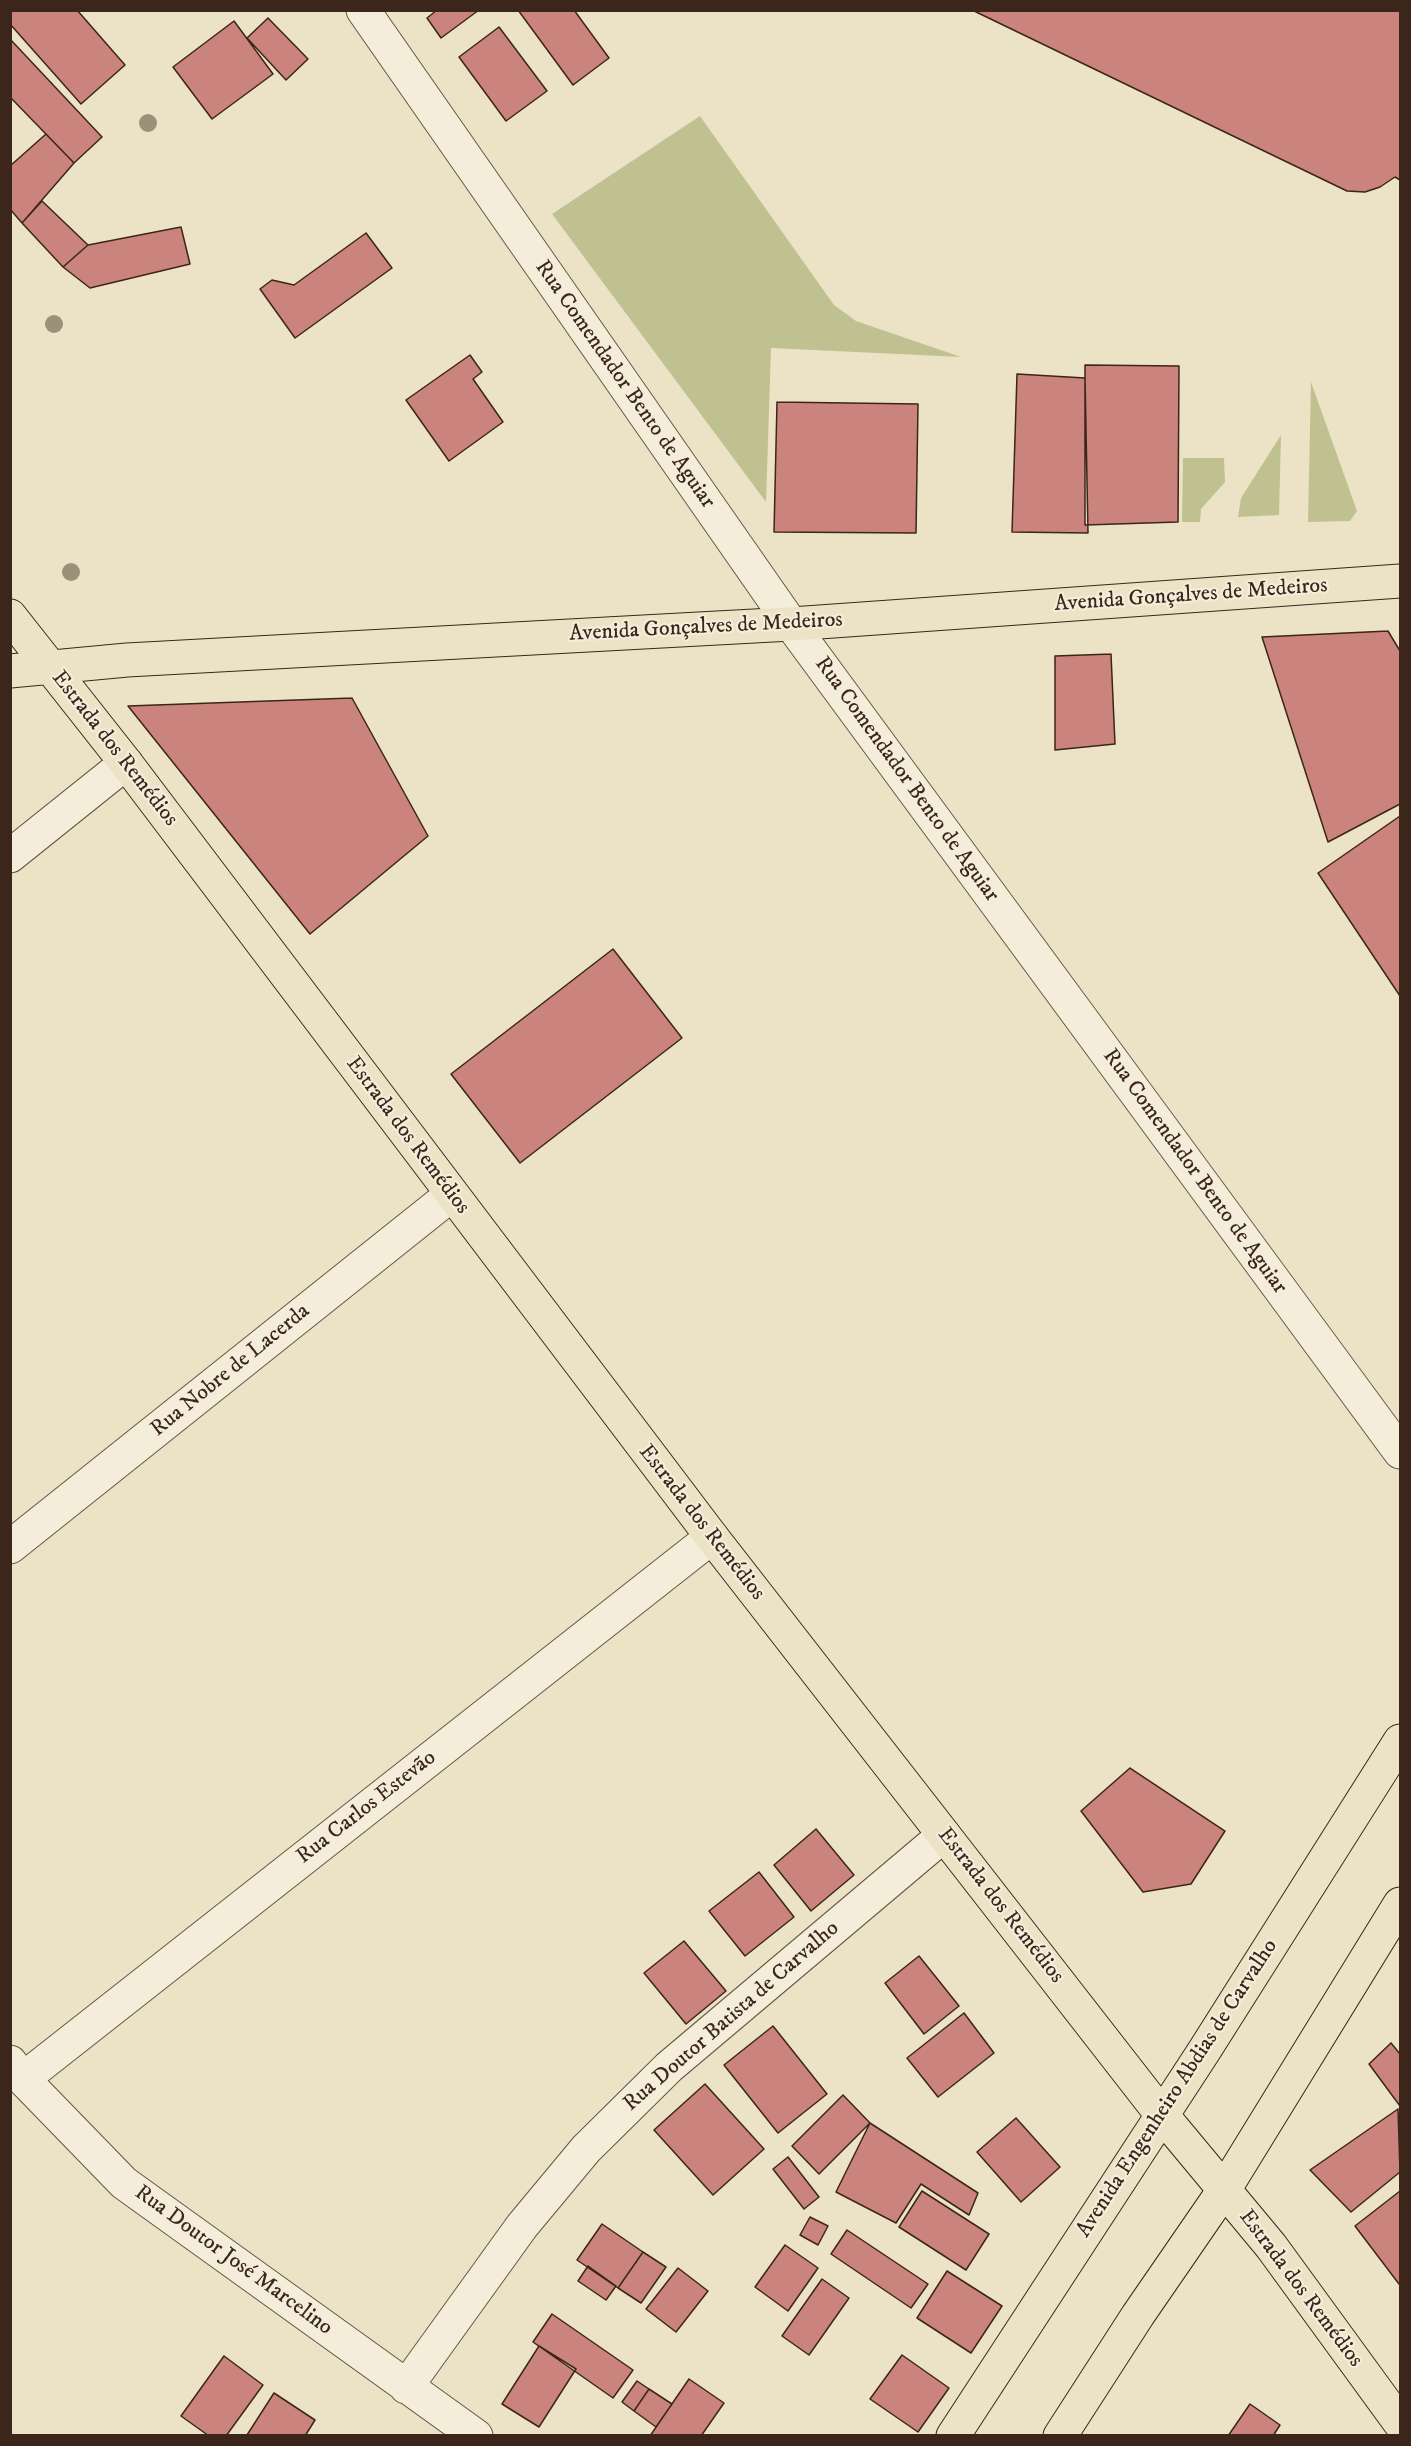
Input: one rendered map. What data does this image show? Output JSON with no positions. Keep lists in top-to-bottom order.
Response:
{
  "streets": {
    "main road": ["Avenida Gonçalves de Medeiros", "Estrada dos Remédios", "Avenida Engenheiro Abdias de Carvalho"],
    "street": [
      "Rua Comendador Bento de Aguiar",
      "Rua Nobre de Lacerda",
      "Rua Carlos Estevão",
      "Rua Doutor Batista de Carvalho",
      "Rua Doutor José Marcelino"
    ]
  },
  "crossings": [
    ["Rua Comendador Bento de Aguiar", "Avenida Gonçalves de Medeiros"],
    ["Avenida Gonçalves de Medeiros", "Estrada dos Remédios"],
    ["Estrada dos Remédios", "Rua Nobre de Lacerda"],
    ["Estrada dos Remédios", "Rua Carlos Estevão"],
    ["Estrada dos Remédios", "Rua Doutor Batista de Carvalho"],
    ["Estrada dos Remédios", "Avenida Engenheiro Abdias de Carvalho"],
    ["Rua Carlos Estevão", "Rua Doutor José Marcelino"],
    ["Rua Doutor Batista de Carvalho", "Rua Doutor José Marcelino"]
  ]
}
